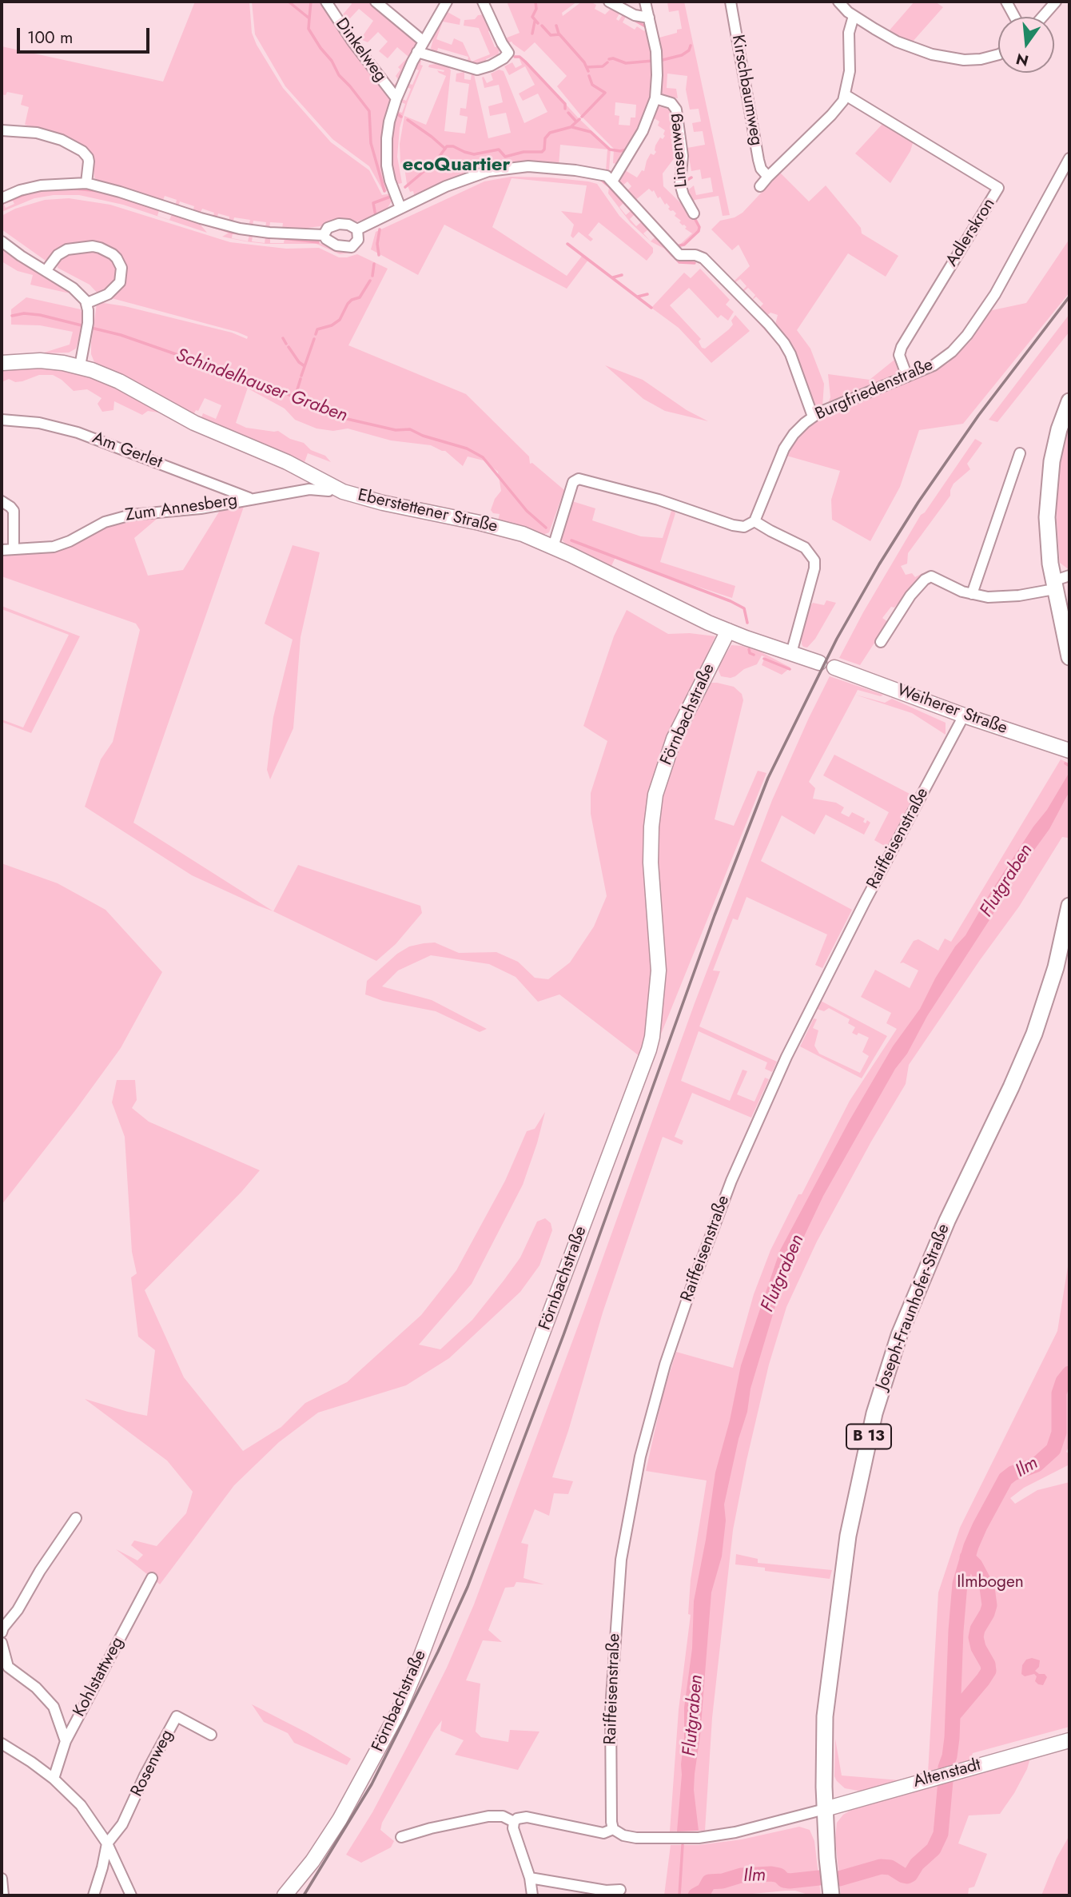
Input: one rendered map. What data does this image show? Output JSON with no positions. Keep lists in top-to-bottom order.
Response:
{
  "streets": {
    "main road": ["Joseph-Fraunhofer-Straße", "B 13"],
    "street": [
      "Dinkelweg",
      "Kirschbaumweg",
      "Linsenweg",
      "Adlerskron",
      "Burgfriedenstraße",
      "Am Gerlet",
      "Zum Annesberg",
      "Eberstettener Straße",
      "Weiherer Straße",
      "Förnbachstraße",
      "Raiffeisenstraße",
      "Kohlstattweg",
      "Rosenweg",
      "Altenstadt"
    ]
  },
  "crossings": [
    ["Adlerskron", "Burgfriedenstraße"],
    ["Am Gerlet", "Zum Annesberg"],
    ["Zum Annesberg", "Eberstettener Straße"],
    ["Eberstettener Straße", "Förnbachstraße"],
    ["Weiherer Straße", "Raiffeisenstraße"],
    ["Joseph-Fraunhofer-Straße", "Altenstadt"]
  ],
  "districts": ["ecoQuartier"],
  "water": ["Schindelhauser Graben", "Flutgraben", "Ilm"],
  "parks": ["Ilmbogen"],
  "scale_bar": "100 m",
  "north": "bottom"
}
